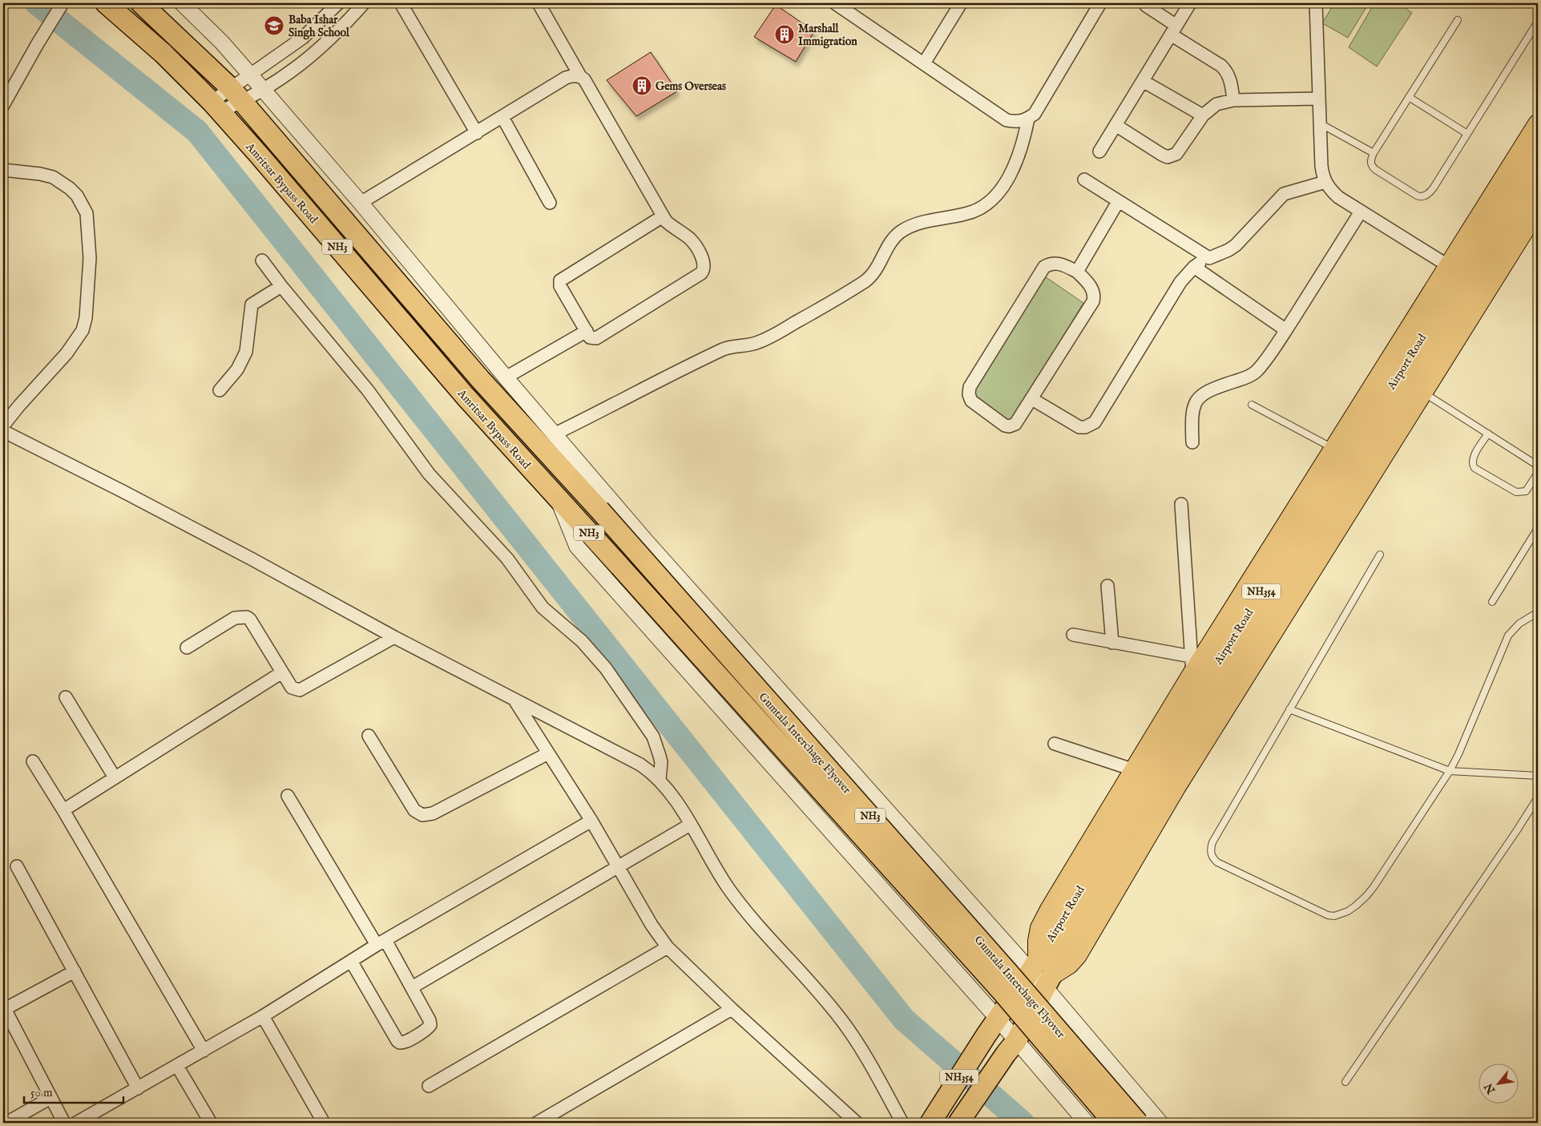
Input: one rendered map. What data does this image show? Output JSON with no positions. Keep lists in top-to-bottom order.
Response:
{
  "streets": {
    "highway": [
      "Amritsar Bypass Road",
      "NH3",
      "Airport Road",
      "NH354",
      "Gumtala Interchage Flyover"
    ]
  },
  "crossings": [
    ["Amritsar Bypass Road", "Gumtala Interchage Flyover"]
  ],
  "places": {
    "school or university": ["Baba Ishar Singh School"],
    "building": ["Marshall Immigration", "Gems Overseas"]
  },
  "scale_bar": "50 m",
  "north": "bottom left"
}
